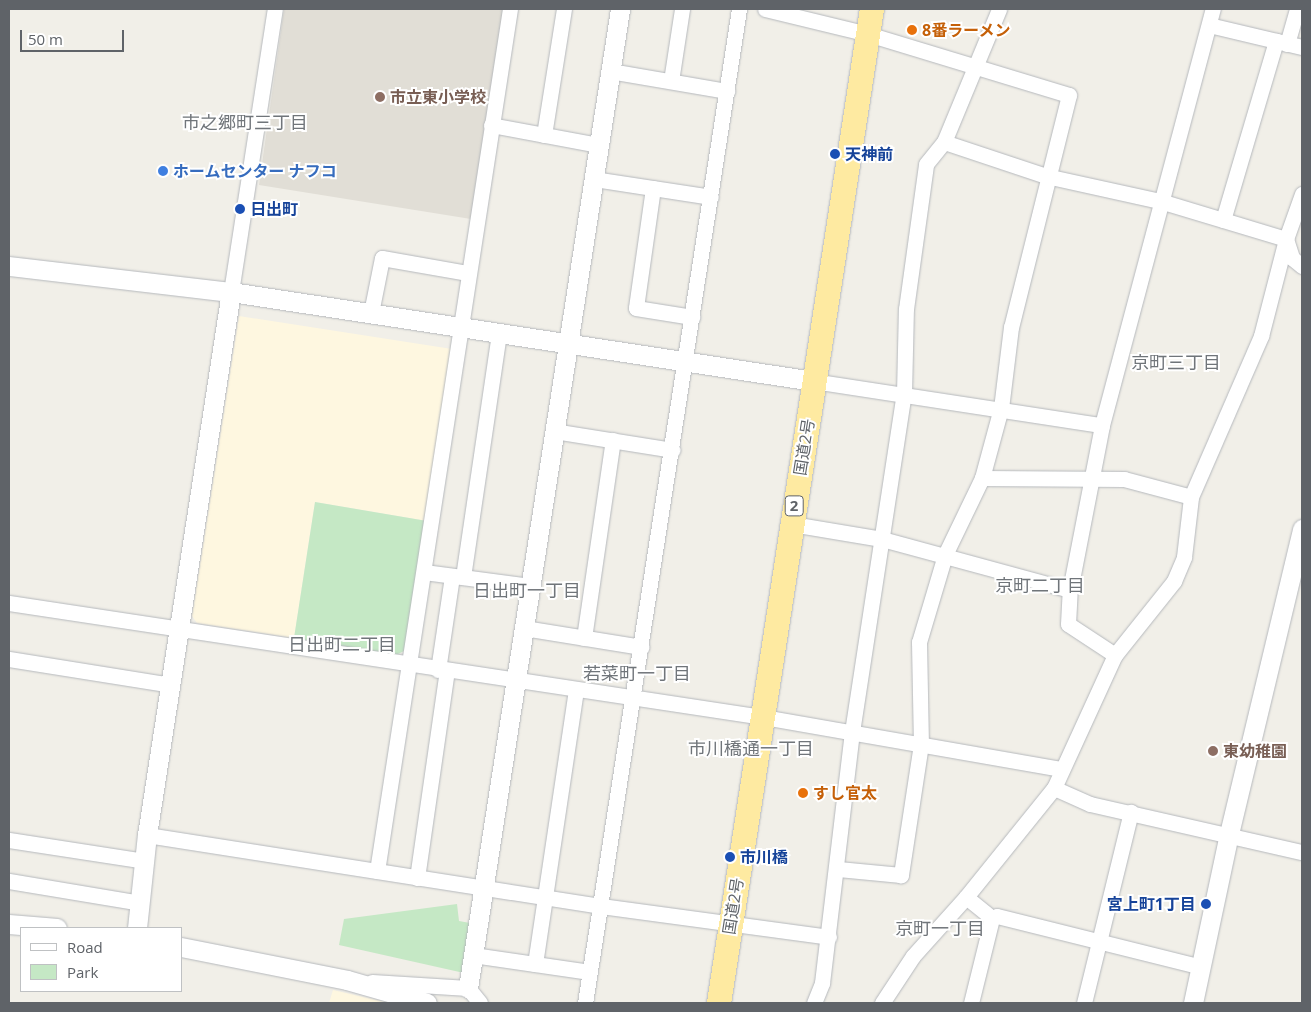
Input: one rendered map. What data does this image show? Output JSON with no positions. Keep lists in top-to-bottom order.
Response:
{
  "streets": {
    "highway": ["国道2号", "2"]
  },
  "districts": [
    "市之郷町三丁目",
    "京町三丁目",
    "京町二丁目",
    "日出町一丁目",
    "日出町二丁目",
    "若菜町一丁目",
    "市川橋通一丁目",
    "京町一丁目"
  ],
  "places": [
    "8番ラーメン",
    "市立東小学校",
    "天神前",
    "ホームセンター ナフコ",
    "日出町",
    "東幼稚園",
    "すし官太",
    "市川橋",
    "宮上町1丁目"
  ],
  "legend": ["Road", "Park"],
  "scale_bar": "50 m"
}
